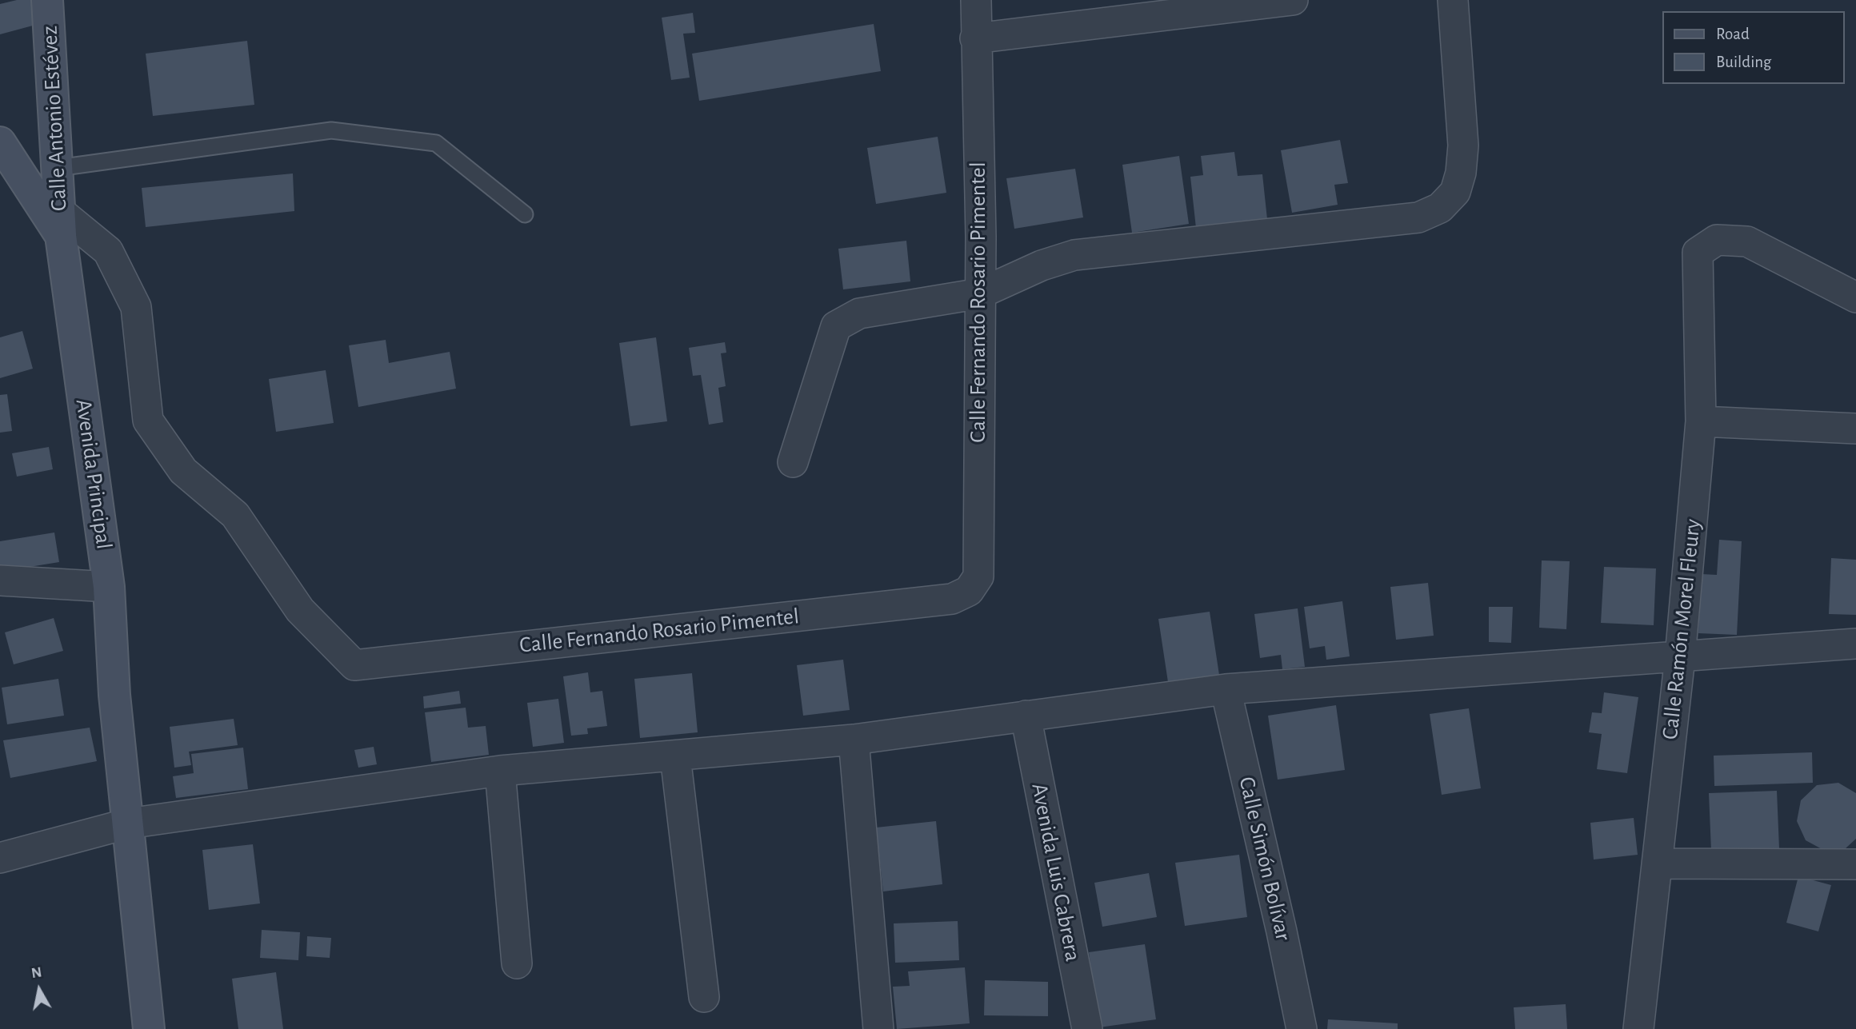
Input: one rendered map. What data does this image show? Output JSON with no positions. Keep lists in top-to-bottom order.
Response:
{
  "streets": {
    "main road": ["Calle Antonio Estévez", "Avenida Principal"],
    "street": [
      "Calle Fernando Rosario Pimentel",
      "Calle Ramón Morel Fleury",
      "Calle Simón Bolívar",
      "Avenida Luis Cabrera"
    ]
  },
  "crossings": [
    ["Calle Antonio Estévez", "Calle Fernando Rosario Pimentel"],
    ["Calle Antonio Estévez", "Avenida Principal"],
    ["Calle Fernando Rosario Pimentel", "Avenida Principal"]
  ],
  "legend": ["Road", "Building"],
  "north": "top"
}
